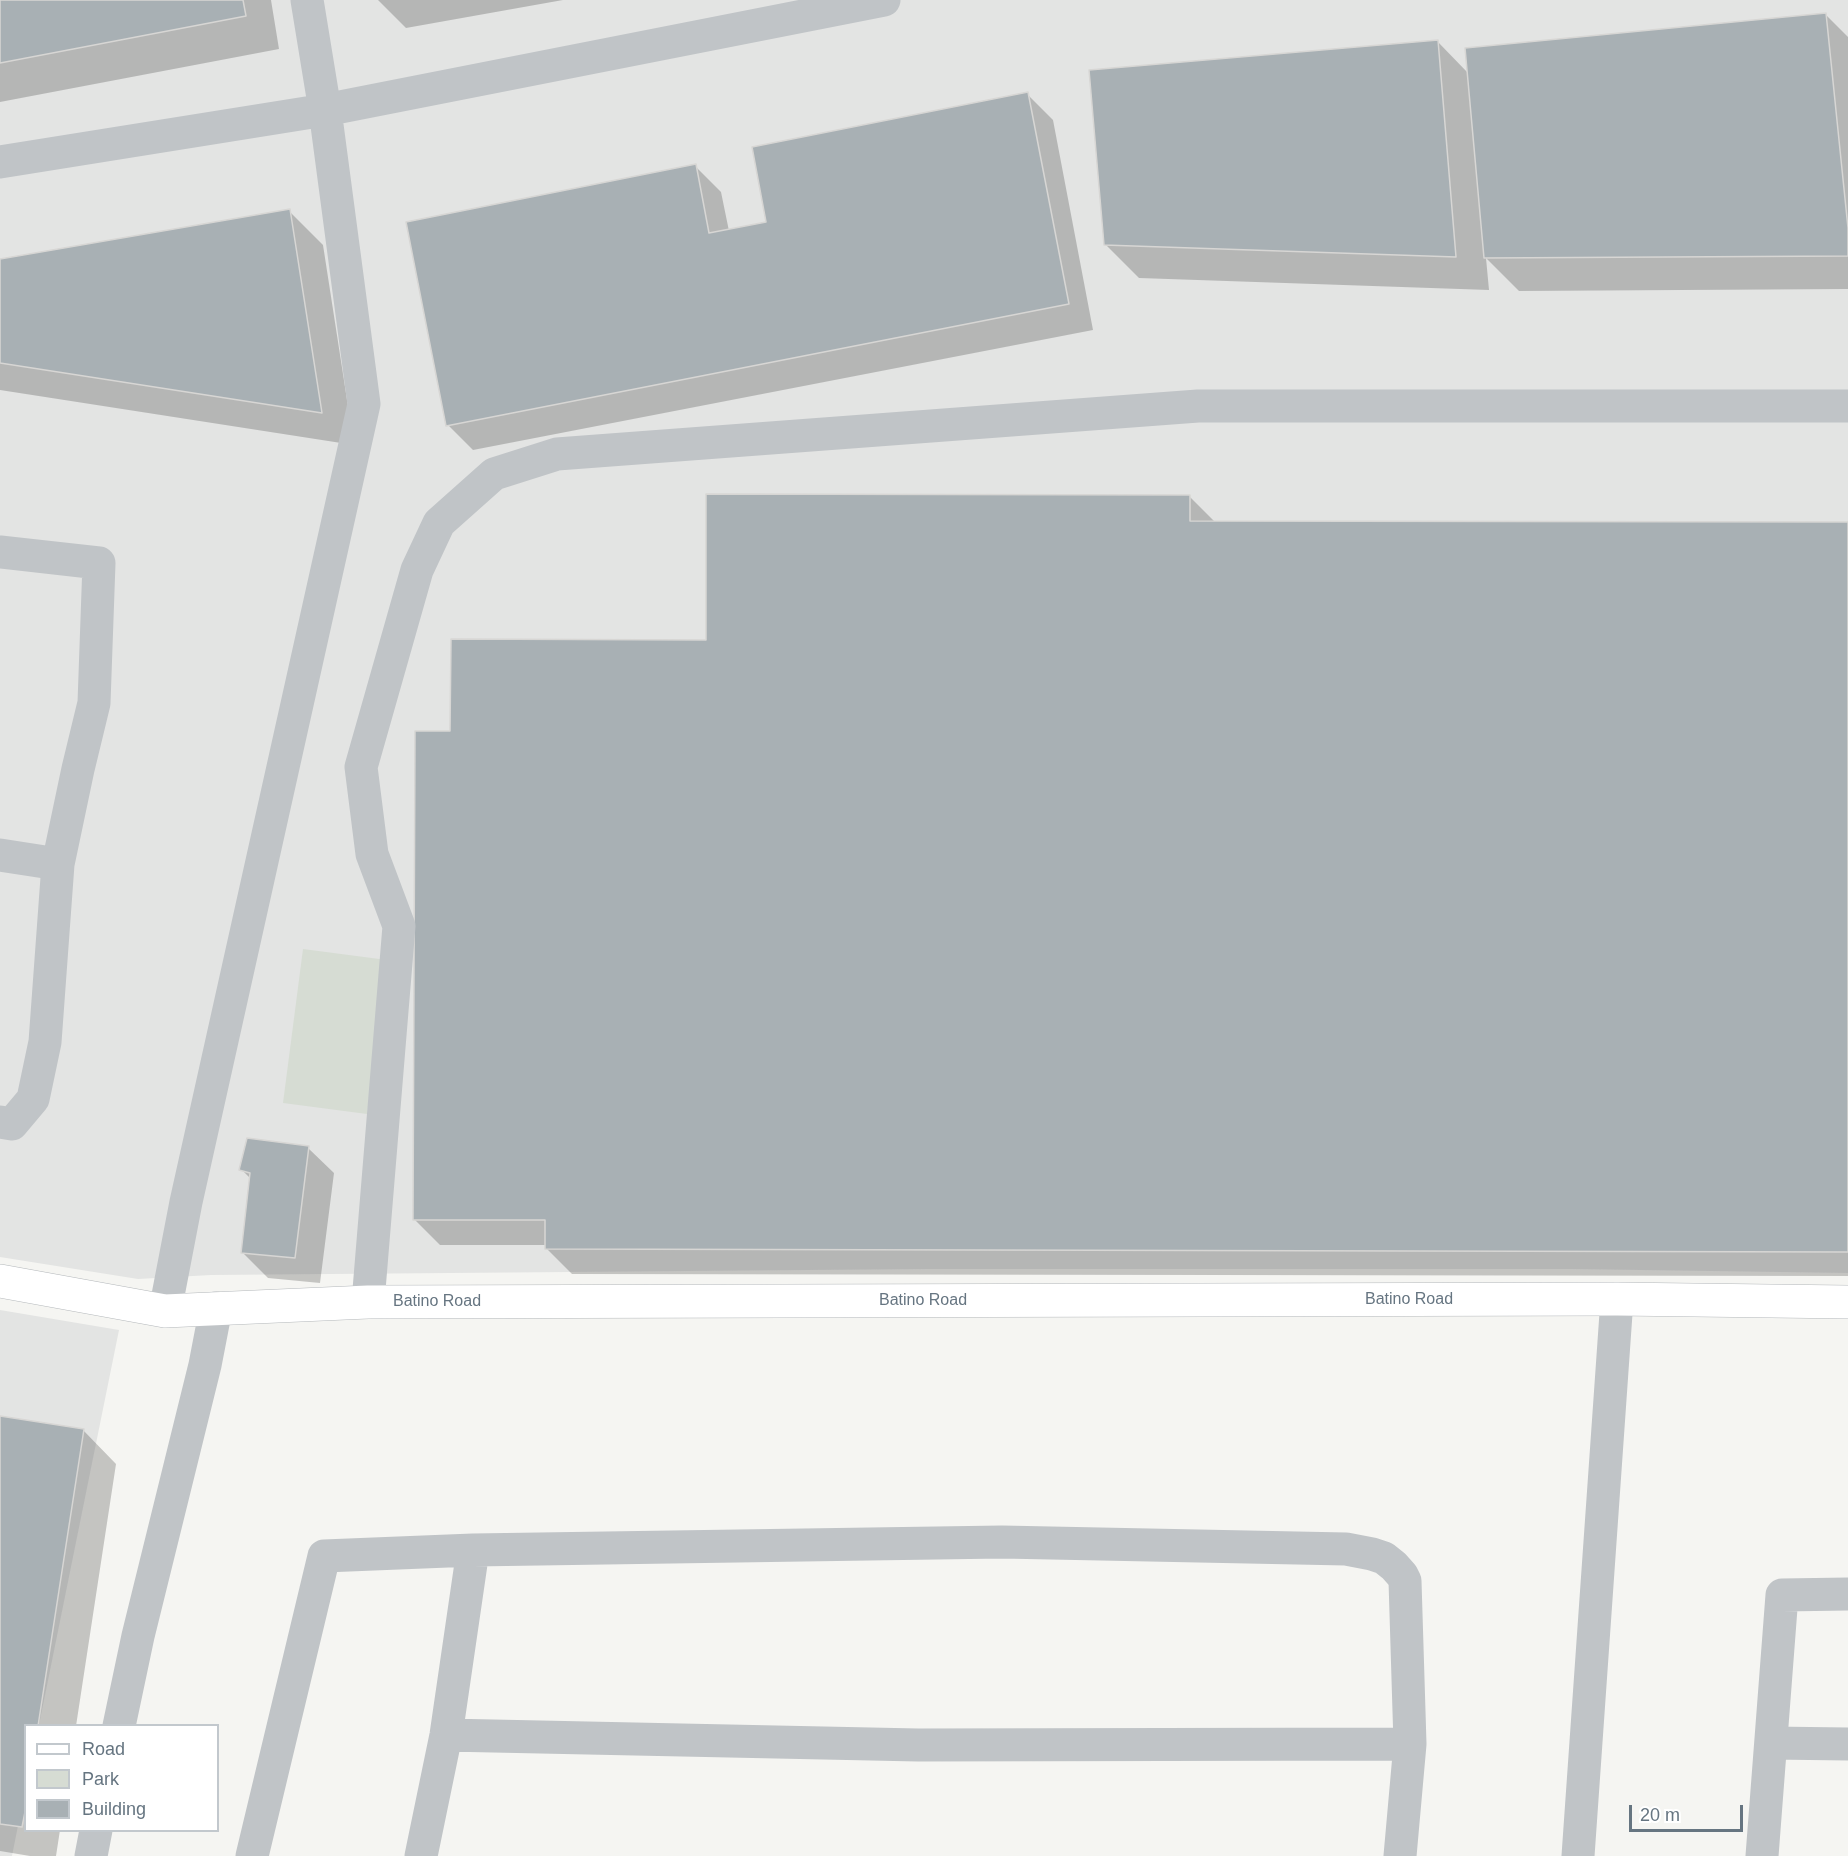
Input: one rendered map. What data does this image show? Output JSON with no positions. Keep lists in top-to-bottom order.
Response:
{
  "streets": {
    "main road": ["Batino Road"]
  },
  "legend": ["Road", "Park", "Building"],
  "scale_bar": "20 m"
}
